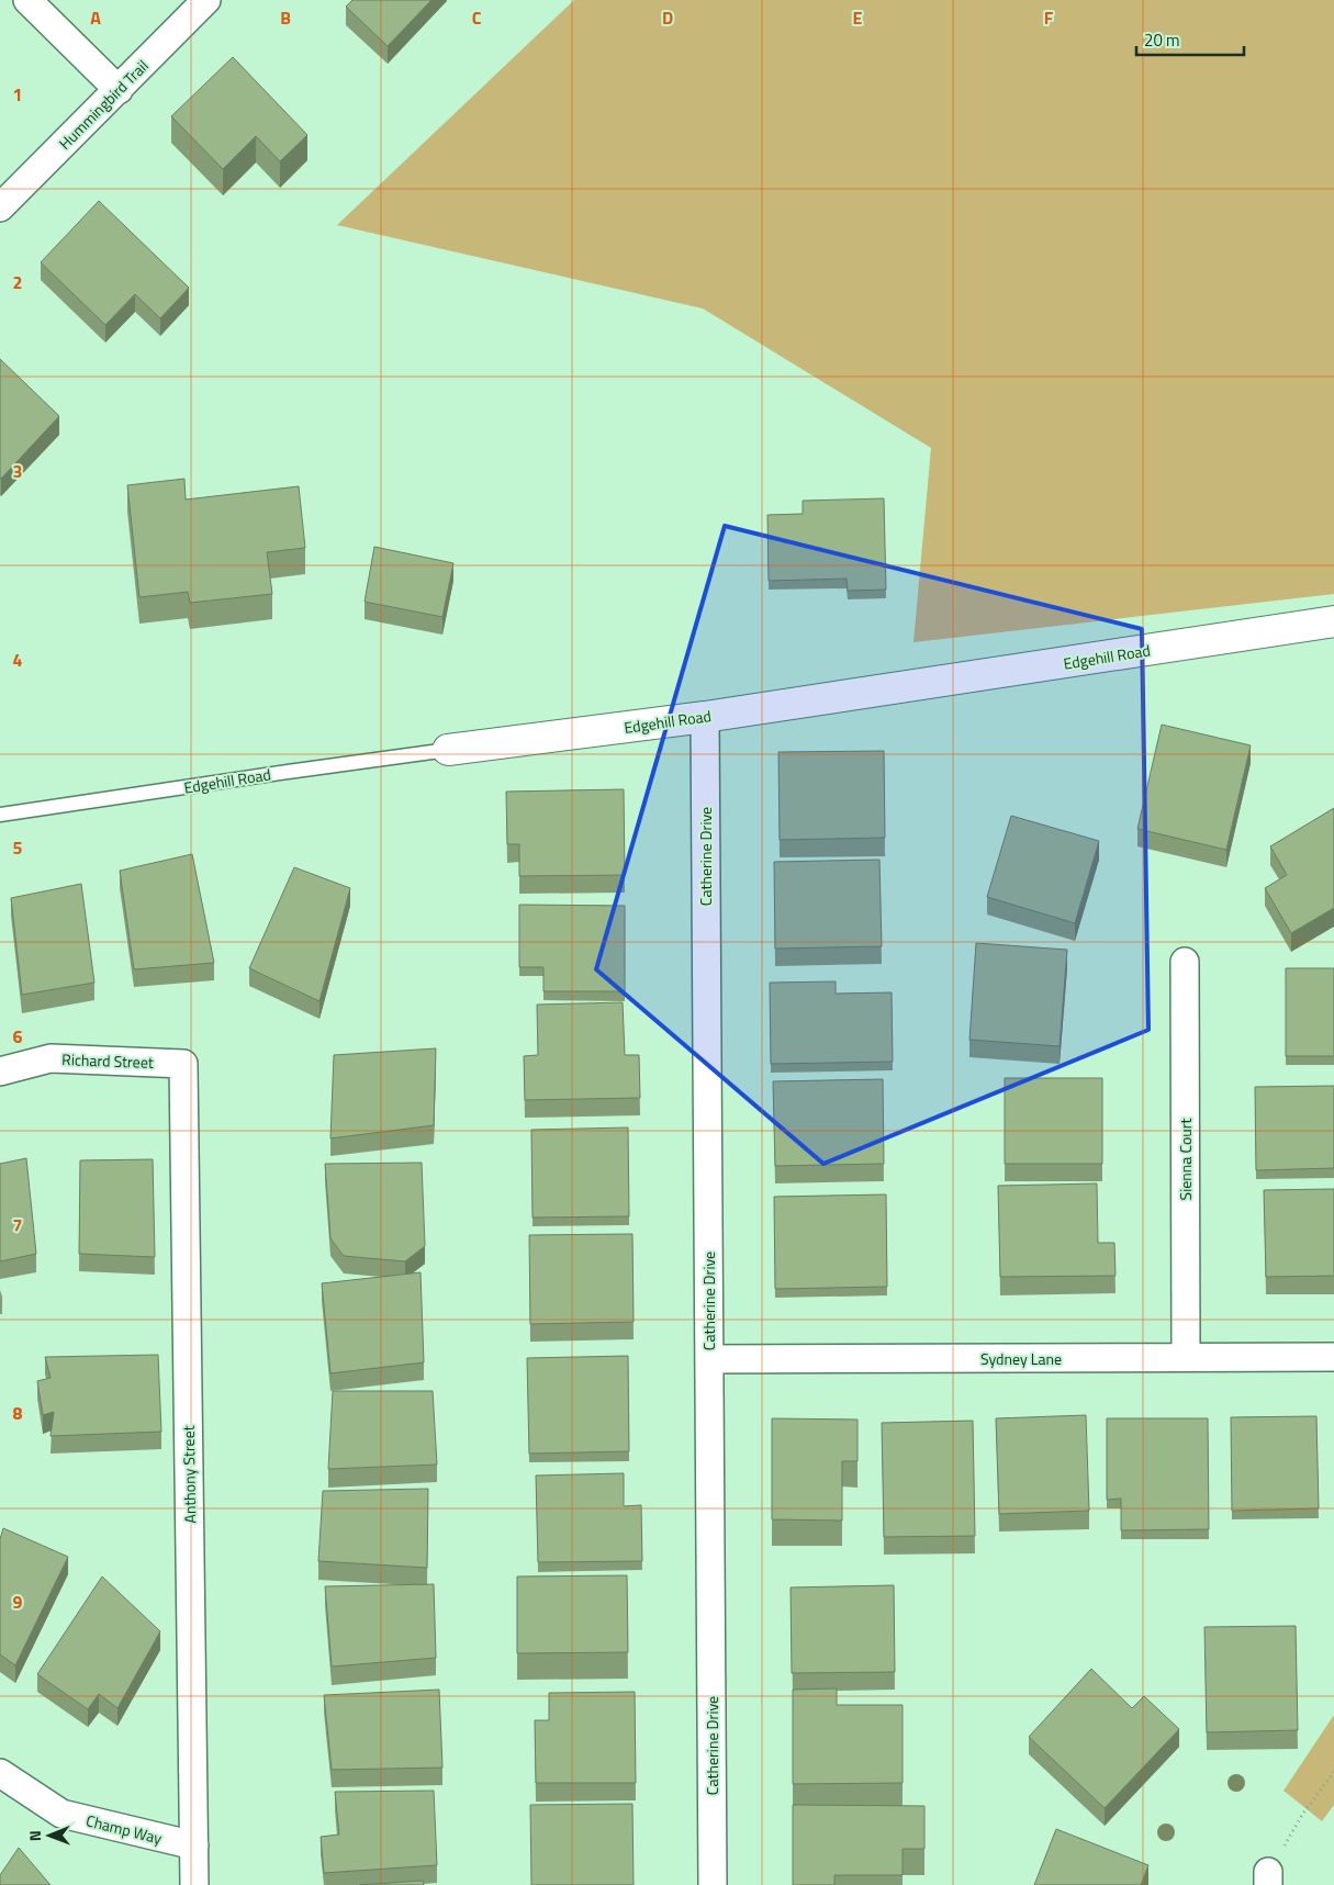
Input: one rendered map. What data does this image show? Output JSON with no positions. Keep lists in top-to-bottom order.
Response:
{
  "streets": {
    "street": [
      "Hummingbird Trail",
      "Edgehill Road",
      "Catherine Drive",
      "Richard Street",
      "Sienna Court",
      "Sydney Lane",
      "Anthony Street",
      "Champ Way"
    ]
  },
  "crossings": [
    ["Edgehill Road", "Catherine Drive"],
    ["Catherine Drive", "Sydney Lane"],
    ["Richard Street", "Anthony Street"],
    ["Sienna Court", "Sydney Lane"],
    ["Anthony Street", "Champ Way"]
  ],
  "scale_bar": "20 m",
  "north": "left",
  "grid": {
    "columns": [
      "A",
      "B",
      "C",
      "D",
      "E",
      "F"
    ],
    "rows": [
      "1",
      "2",
      "3",
      "4",
      "5",
      "6",
      "7",
      "8",
      "9"
    ]
  }
}
